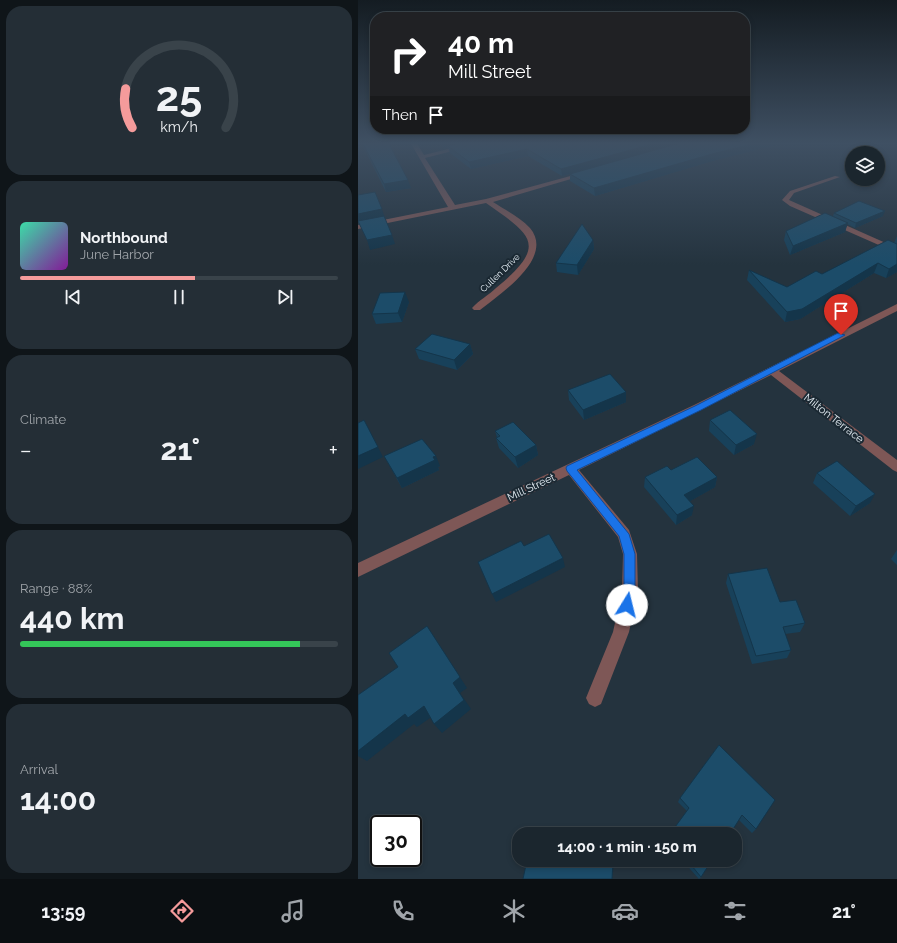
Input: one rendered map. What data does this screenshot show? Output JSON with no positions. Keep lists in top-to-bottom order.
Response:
{
  "streets": {
    "street": ["Cullen Drive", "Milton Terrace", "Mill Street"]
  },
  "crossings": [
    ["Milton Terrace", "Mill Street"]
  ],
  "page": {
    "turn": ["40 m", "Mill Street"],
    "then": "Then",
    "song": ["Northbound", "June Harbor"],
    "tile": [
      "Climate",
      ["Range · 88%", "440 km"],
      ["Arrival", "14:00"]
    ],
    "heat": ["−", "21°", "+"],
    "limit": "30",
    "trip": "14:00 · 1 min · 150 m",
    "tabs": ["13:59", "21°"],
    "gauge": ["25", "km/h"]
  }
}
